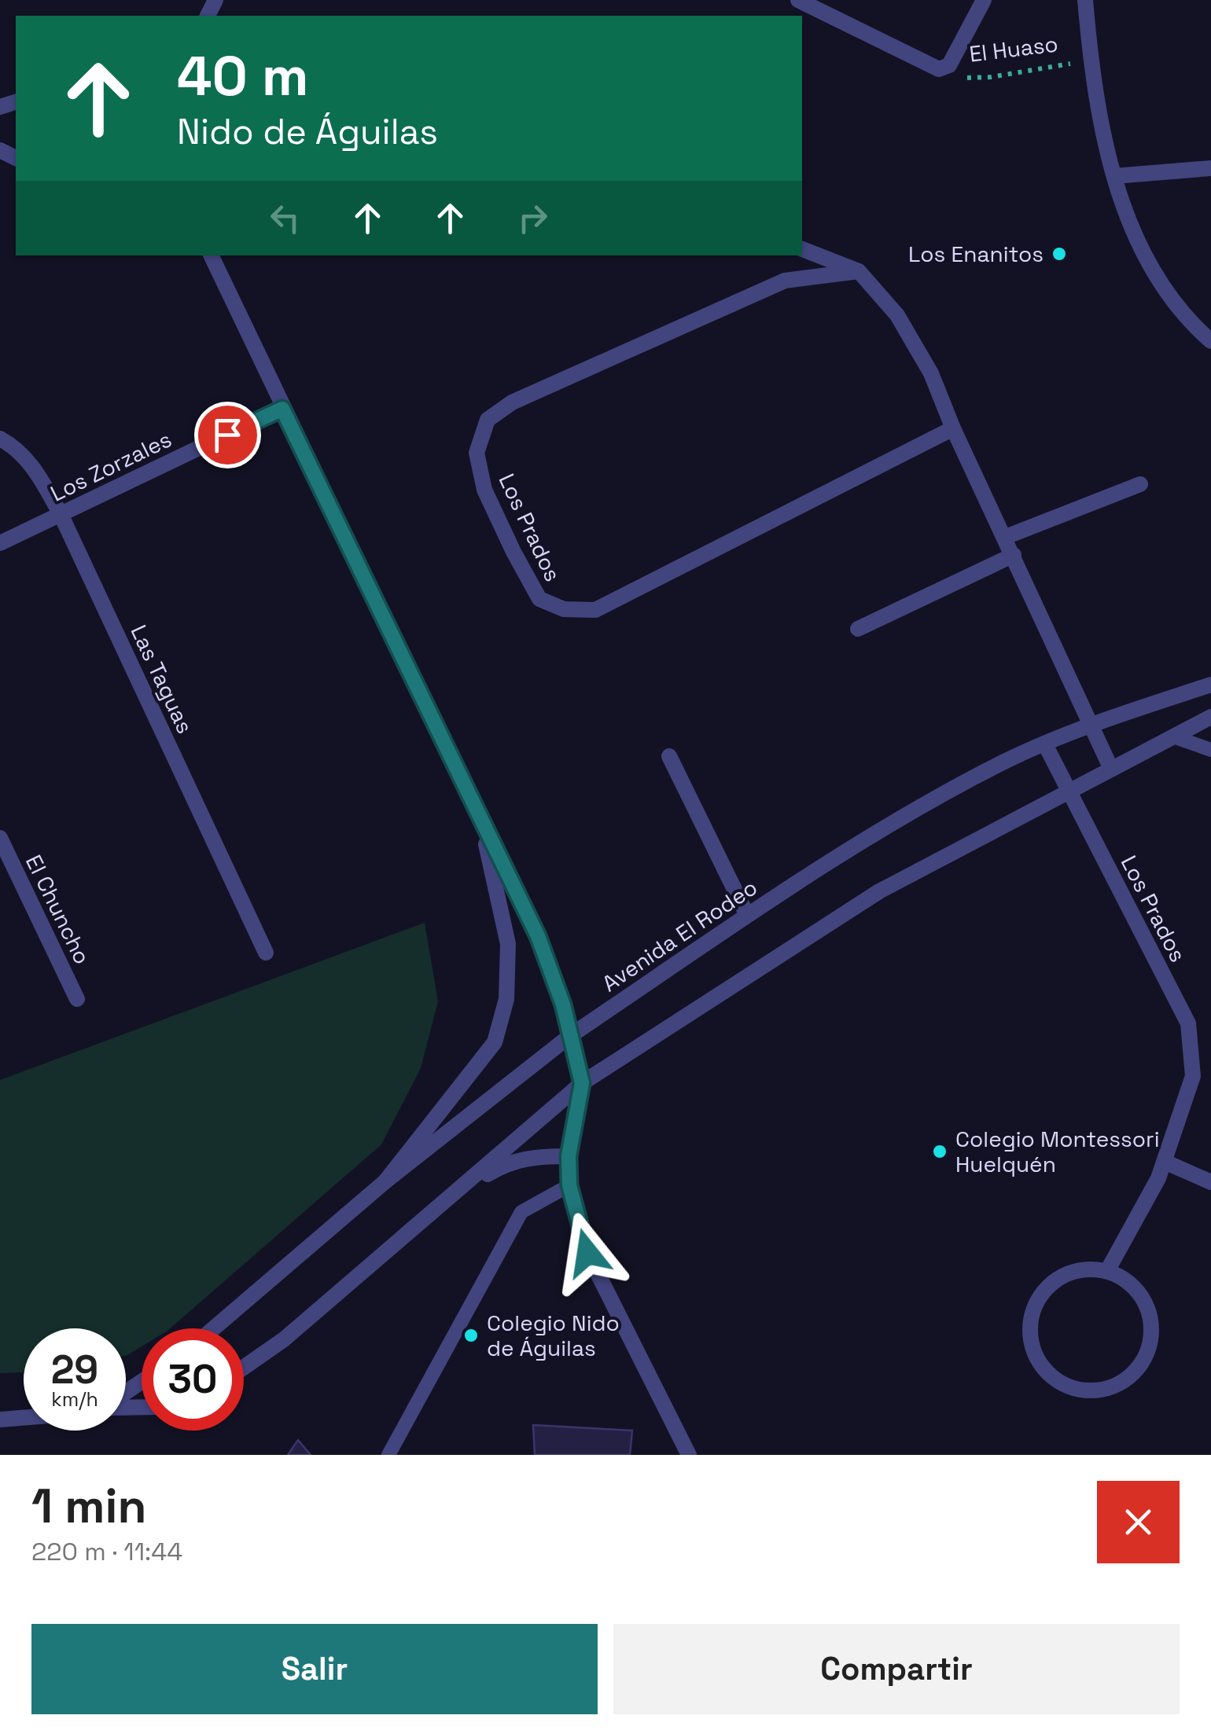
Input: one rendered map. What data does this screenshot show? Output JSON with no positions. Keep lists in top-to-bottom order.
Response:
{
  "streets": {
    "street": [
      "El Huaso",
      "Los Zorzales",
      "Los Prados",
      "Las Taguas",
      "El Chuncho",
      "Avenida El Rodeo"
    ]
  },
  "crossings": [
    ["Los Zorzales", "Las Taguas"],
    ["Los Prados", "Avenida El Rodeo"]
  ],
  "places": ["Los Enanitos", "Colegio Montessori Huelquén", "Colegio Nido de Águilas"],
  "page": {
    "turn": ["40 m", "Nido de Águilas"],
    "speed": "29 km/h",
    "limit": "30",
    "heading": ["1 min", "220 m · 11:44"],
    "buttons": ["Salir", "Compartir"]
  }
}
